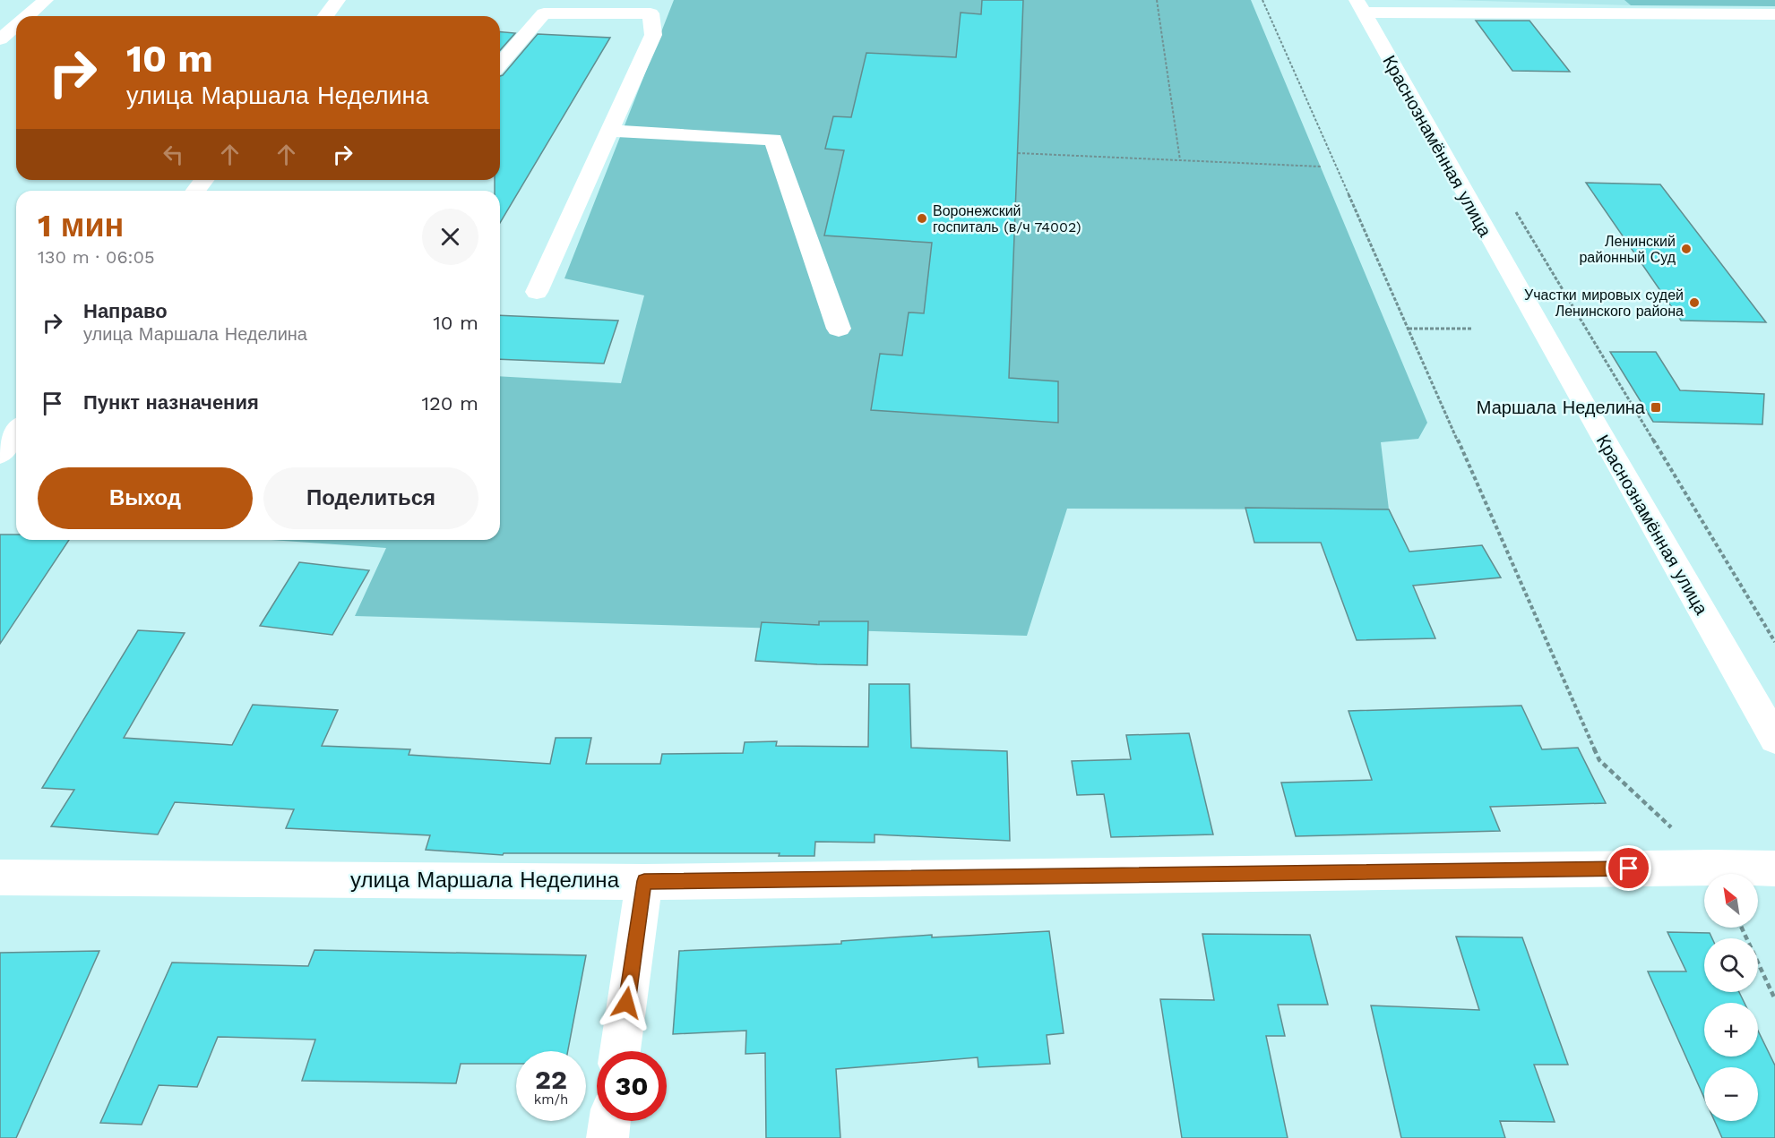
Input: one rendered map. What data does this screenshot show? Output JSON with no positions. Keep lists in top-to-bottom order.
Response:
{
  "streets": {
    "street": ["Краснознамённая улица", "улица Маршала Неделина"]
  },
  "places": {
    "other": ["Воронежский госпиталь (в/ч 74002)", "Ленинский районный Суд", "Участки мировых судей Ленинского района"],
    "transit": ["Маршала Неделина"]
  },
  "north": "top left",
  "page": {
    "turn": ["10 m", "улица Маршала Неделина"],
    "heading": ["1 мин", "130 m · 06:05"],
    "list": [
      {
        "name": "Направо",
        "note": "улица Маршала Неделина",
        "value": "10 m"
      },
      {
        "name": "Пункт назначения",
        "value": "120 m"
      }
    ],
    "buttons": ["Выход", "Поделиться"],
    "map_buttons": ["+", "−"],
    "speed": "22 km/h",
    "limit": "30"
  }
}
